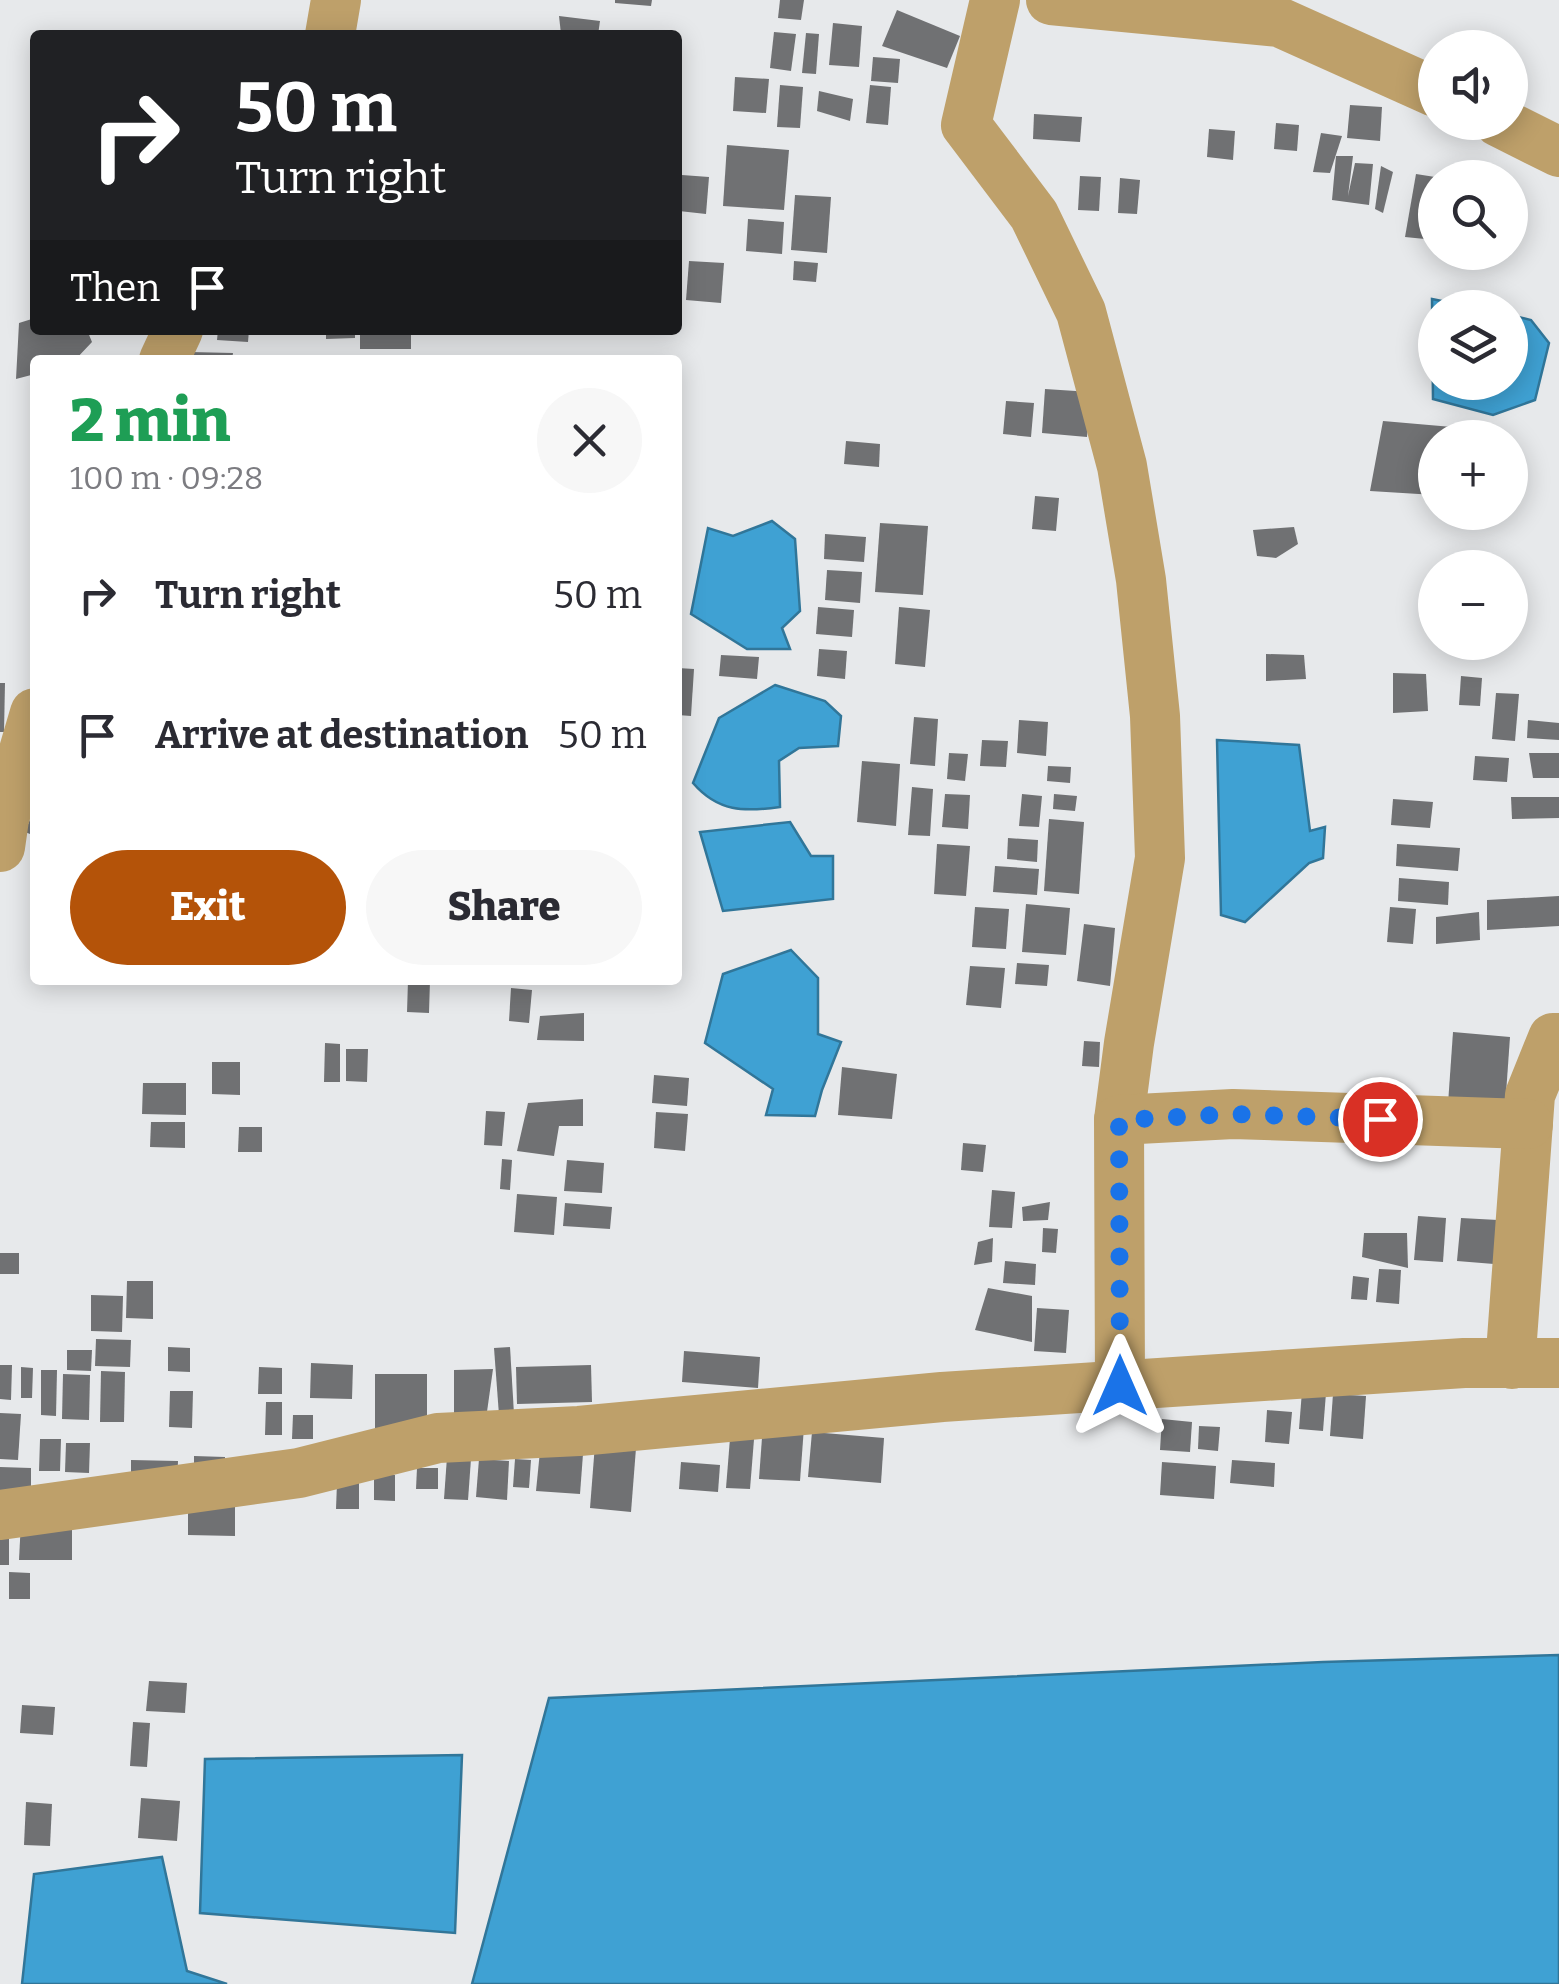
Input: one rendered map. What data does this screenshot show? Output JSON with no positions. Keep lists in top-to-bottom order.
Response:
{
  "page": {
    "map_buttons": ["+", "−"],
    "turn": ["50 m", "Turn right"],
    "then": "Then",
    "heading": ["2 min", "100 m · 09:28"],
    "list": [
      {
        "name": "Turn right",
        "value": "50 m"
      },
      {
        "name": "Arrive at destination",
        "value": "50 m"
      }
    ],
    "buttons": ["Exit", "Share"]
  }
}
